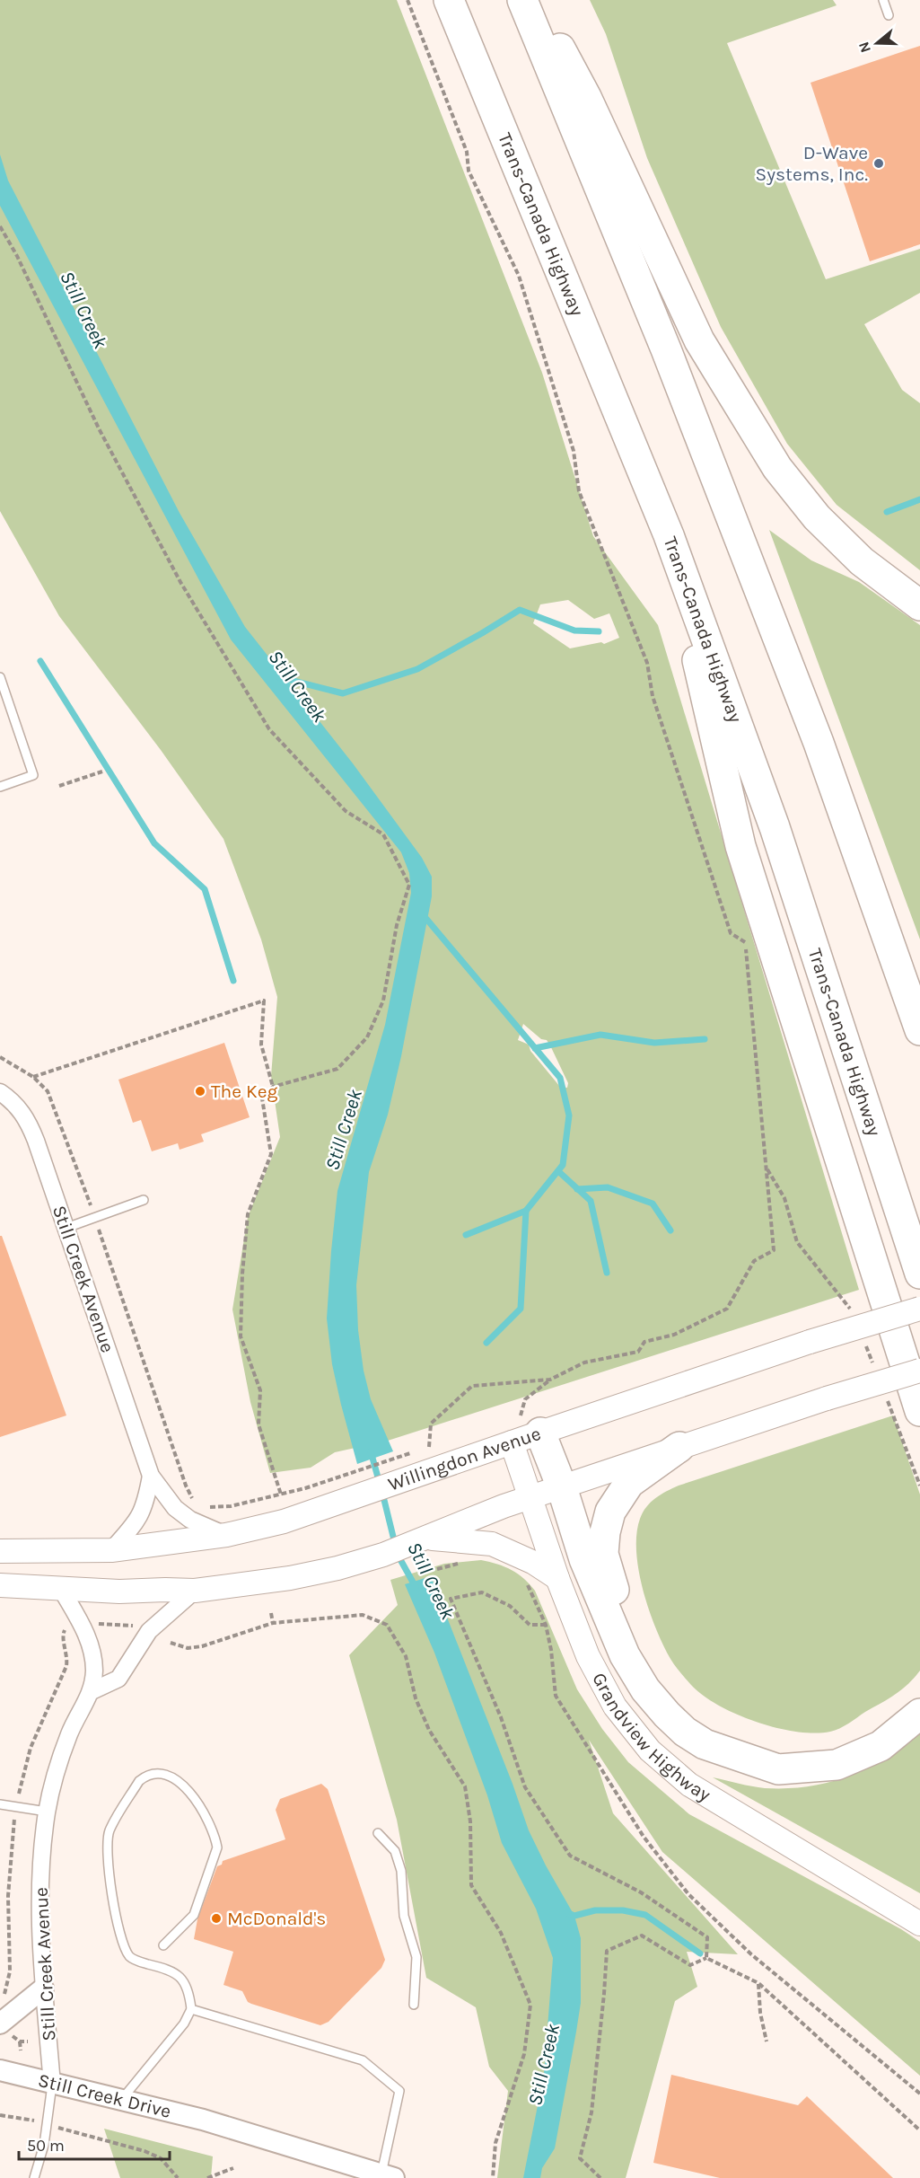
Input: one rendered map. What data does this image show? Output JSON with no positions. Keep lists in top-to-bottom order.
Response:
{
  "streets": {
    "highway": ["Trans-Canada Highway"],
    "main road": ["Willingdon Avenue", "Grandview Highway"],
    "street": ["Still Creek Avenue", "Still Creek Drive"]
  },
  "crossings": [
    ["Still Creek Avenue", "Willingdon Avenue"],
    ["Still Creek Avenue", "Still Creek Drive"],
    ["Willingdon Avenue", "Grandview Highway"]
  ],
  "water": ["Still Creek"],
  "places": ["D-Wave Systems, Inc.", "The Keg", "McDonald's"],
  "scale_bar": "50 m",
  "north": "left"
}
